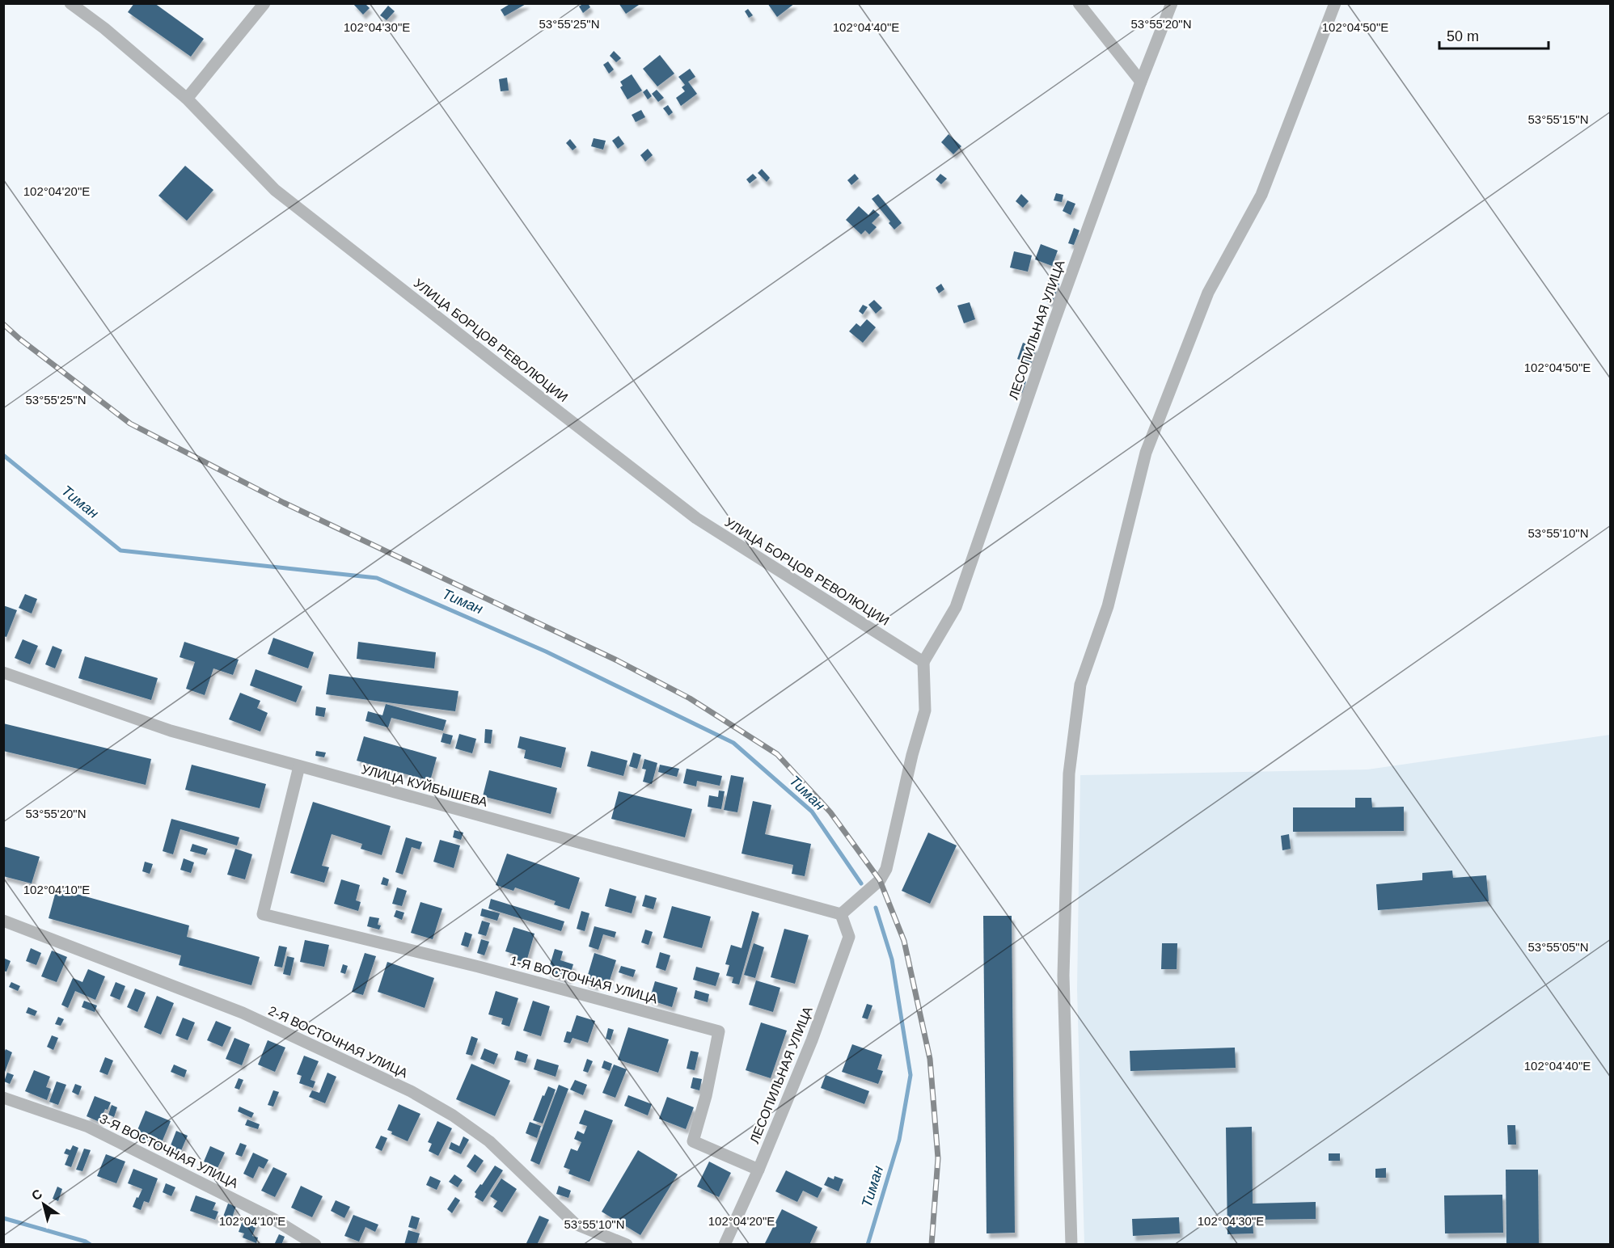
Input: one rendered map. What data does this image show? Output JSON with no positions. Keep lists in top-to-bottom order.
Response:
{
  "streets": {
    "street": [
      "ЛЕСОПИЛЬНАЯ УЛИЦА",
      "УЛИЦА БОРЦОВ РЕВОЛЮЦИИ",
      "УЛИЦА КУЙБЫШЕВА",
      "1-Я ВОСТОЧНАЯ УЛИЦА",
      "2-Я ВОСТОЧНАЯ УЛИЦА",
      "3-Я ВОСТОЧНАЯ УЛИЦА"
    ]
  },
  "crossings": [
    ["ЛЕСОПИЛЬНАЯ УЛИЦА", "УЛИЦА БОРЦОВ РЕВОЛЮЦИИ"],
    ["ЛЕСОПИЛЬНАЯ УЛИЦА", "УЛИЦА КУЙБЫШЕВА"],
    ["ЛЕСОПИЛЬНАЯ УЛИЦА", "1-Я ВОСТОЧНАЯ УЛИЦА"],
    ["УЛИЦА КУЙБЫШЕВА", "1-Я ВОСТОЧНАЯ УЛИЦА"]
  ],
  "water": ["Тиман"],
  "scale_bar": "50 m",
  "north": "top left",
  "coordinates": [
    "53°55'25\"N",
    "53°55'20\"N",
    "102°04'40\"E",
    "102°04'50\"E",
    "102°04'30\"E",
    "53°55'15\"N",
    "102°04'20\"E",
    "53°55'10\"N",
    "102°04'10\"E",
    "53°55'05\"N"
  ]
}
